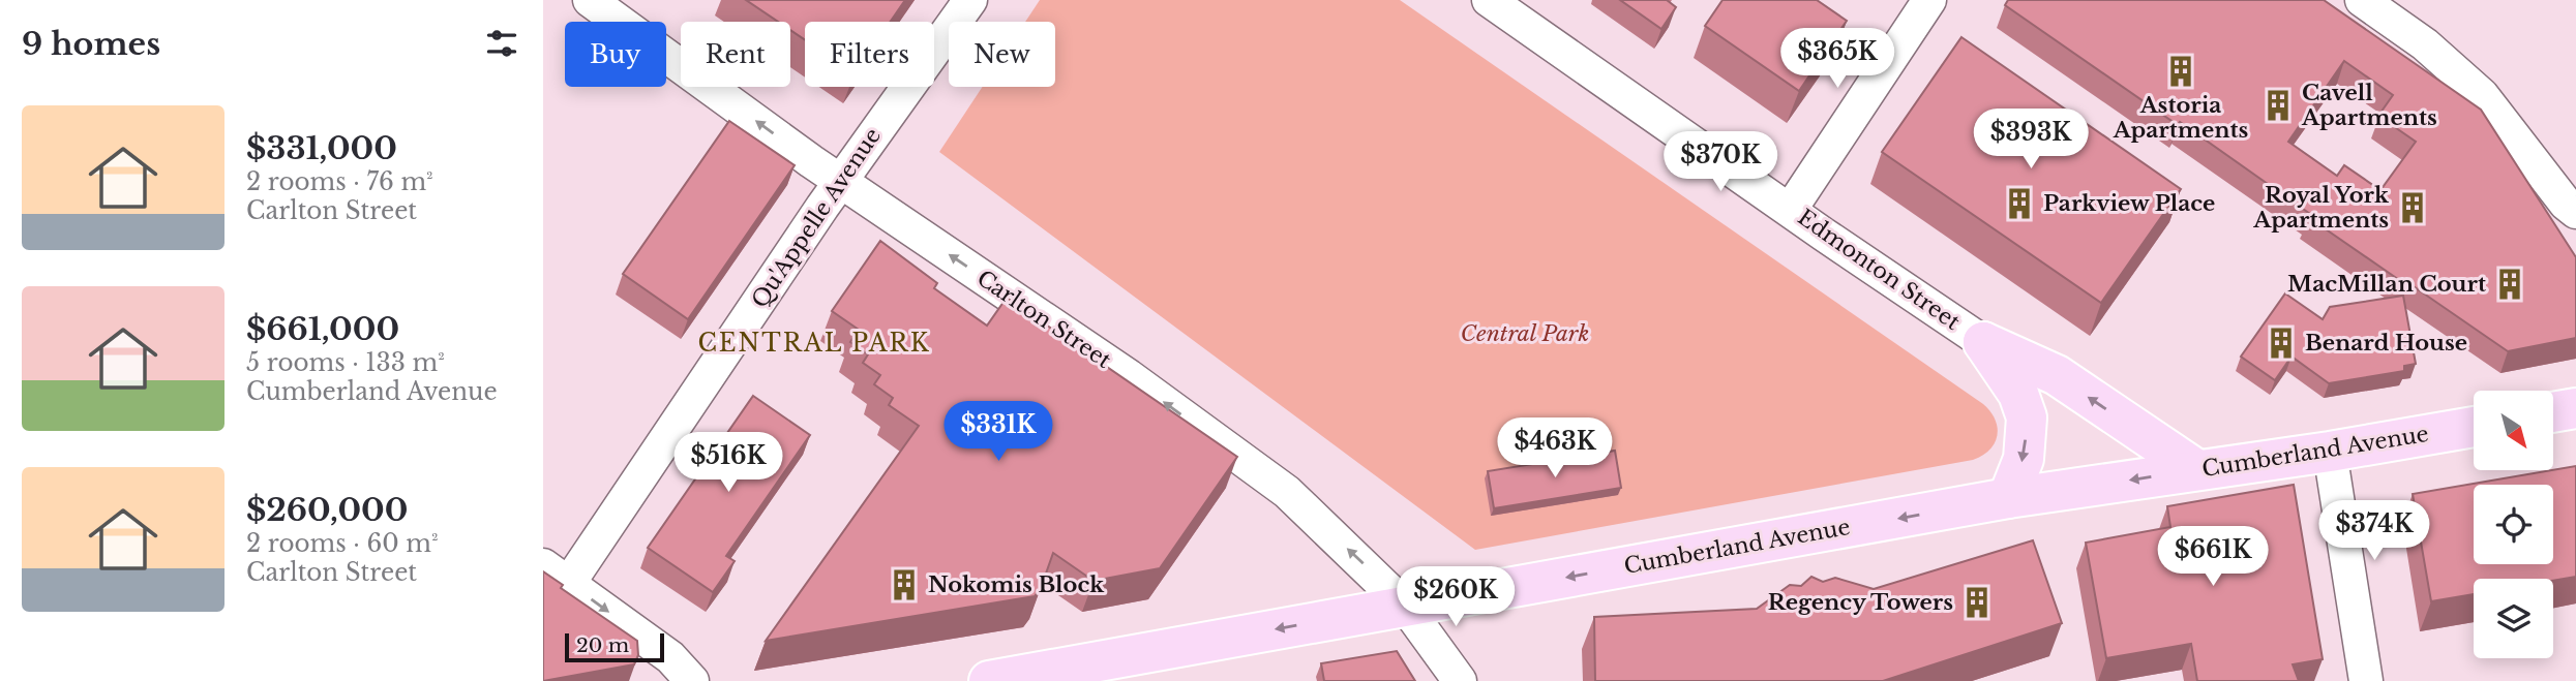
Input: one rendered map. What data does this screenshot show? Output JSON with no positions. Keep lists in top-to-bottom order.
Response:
{
  "streets": {
    "main road": ["Cumberland Avenue"],
    "street": ["Qu'Appelle Avenue", "Edmonton Street", "Carlton Street"]
  },
  "crossings": [
    ["Qu'Appelle Avenue", "Carlton Street"],
    ["Carlton Street", "Cumberland Avenue"]
  ],
  "one_way": ["Carlton Street", "Cumberland Avenue"],
  "districts": ["CENTRAL PARK"],
  "parks": ["Central Park"],
  "places": {
    "building": [
      "Astoria Apartments",
      "Cavell Apartments",
      "Parkview Place",
      "Royal York Apartments",
      "MacMillan Court",
      "Benard House",
      "Nokomis Block",
      "Regency Towers"
    ]
  },
  "scale_bar": "20 m",
  "north": "bottom right",
  "page": {
    "heading": "9 homes",
    "chip": [
      "Buy",
      "Rent",
      "Filters",
      "New"
    ],
    "price": [
      "$365K",
      "$393K",
      "$370K",
      "$331K",
      "$463K",
      "$516K",
      "$374K",
      "$661K",
      "$260K"
    ],
    "list": [
      {
        "name": "$331,000",
        "note": "2 rooms · 76 m² · Carlton Street"
      },
      {
        "name": "$661,000",
        "note": "5 rooms · 133 m² · Cumberland Avenue"
      },
      {
        "name": "$260,000",
        "note": "2 rooms · 60 m² · Carlton Street"
      }
    ],
    "scale": "20 m"
  }
}
